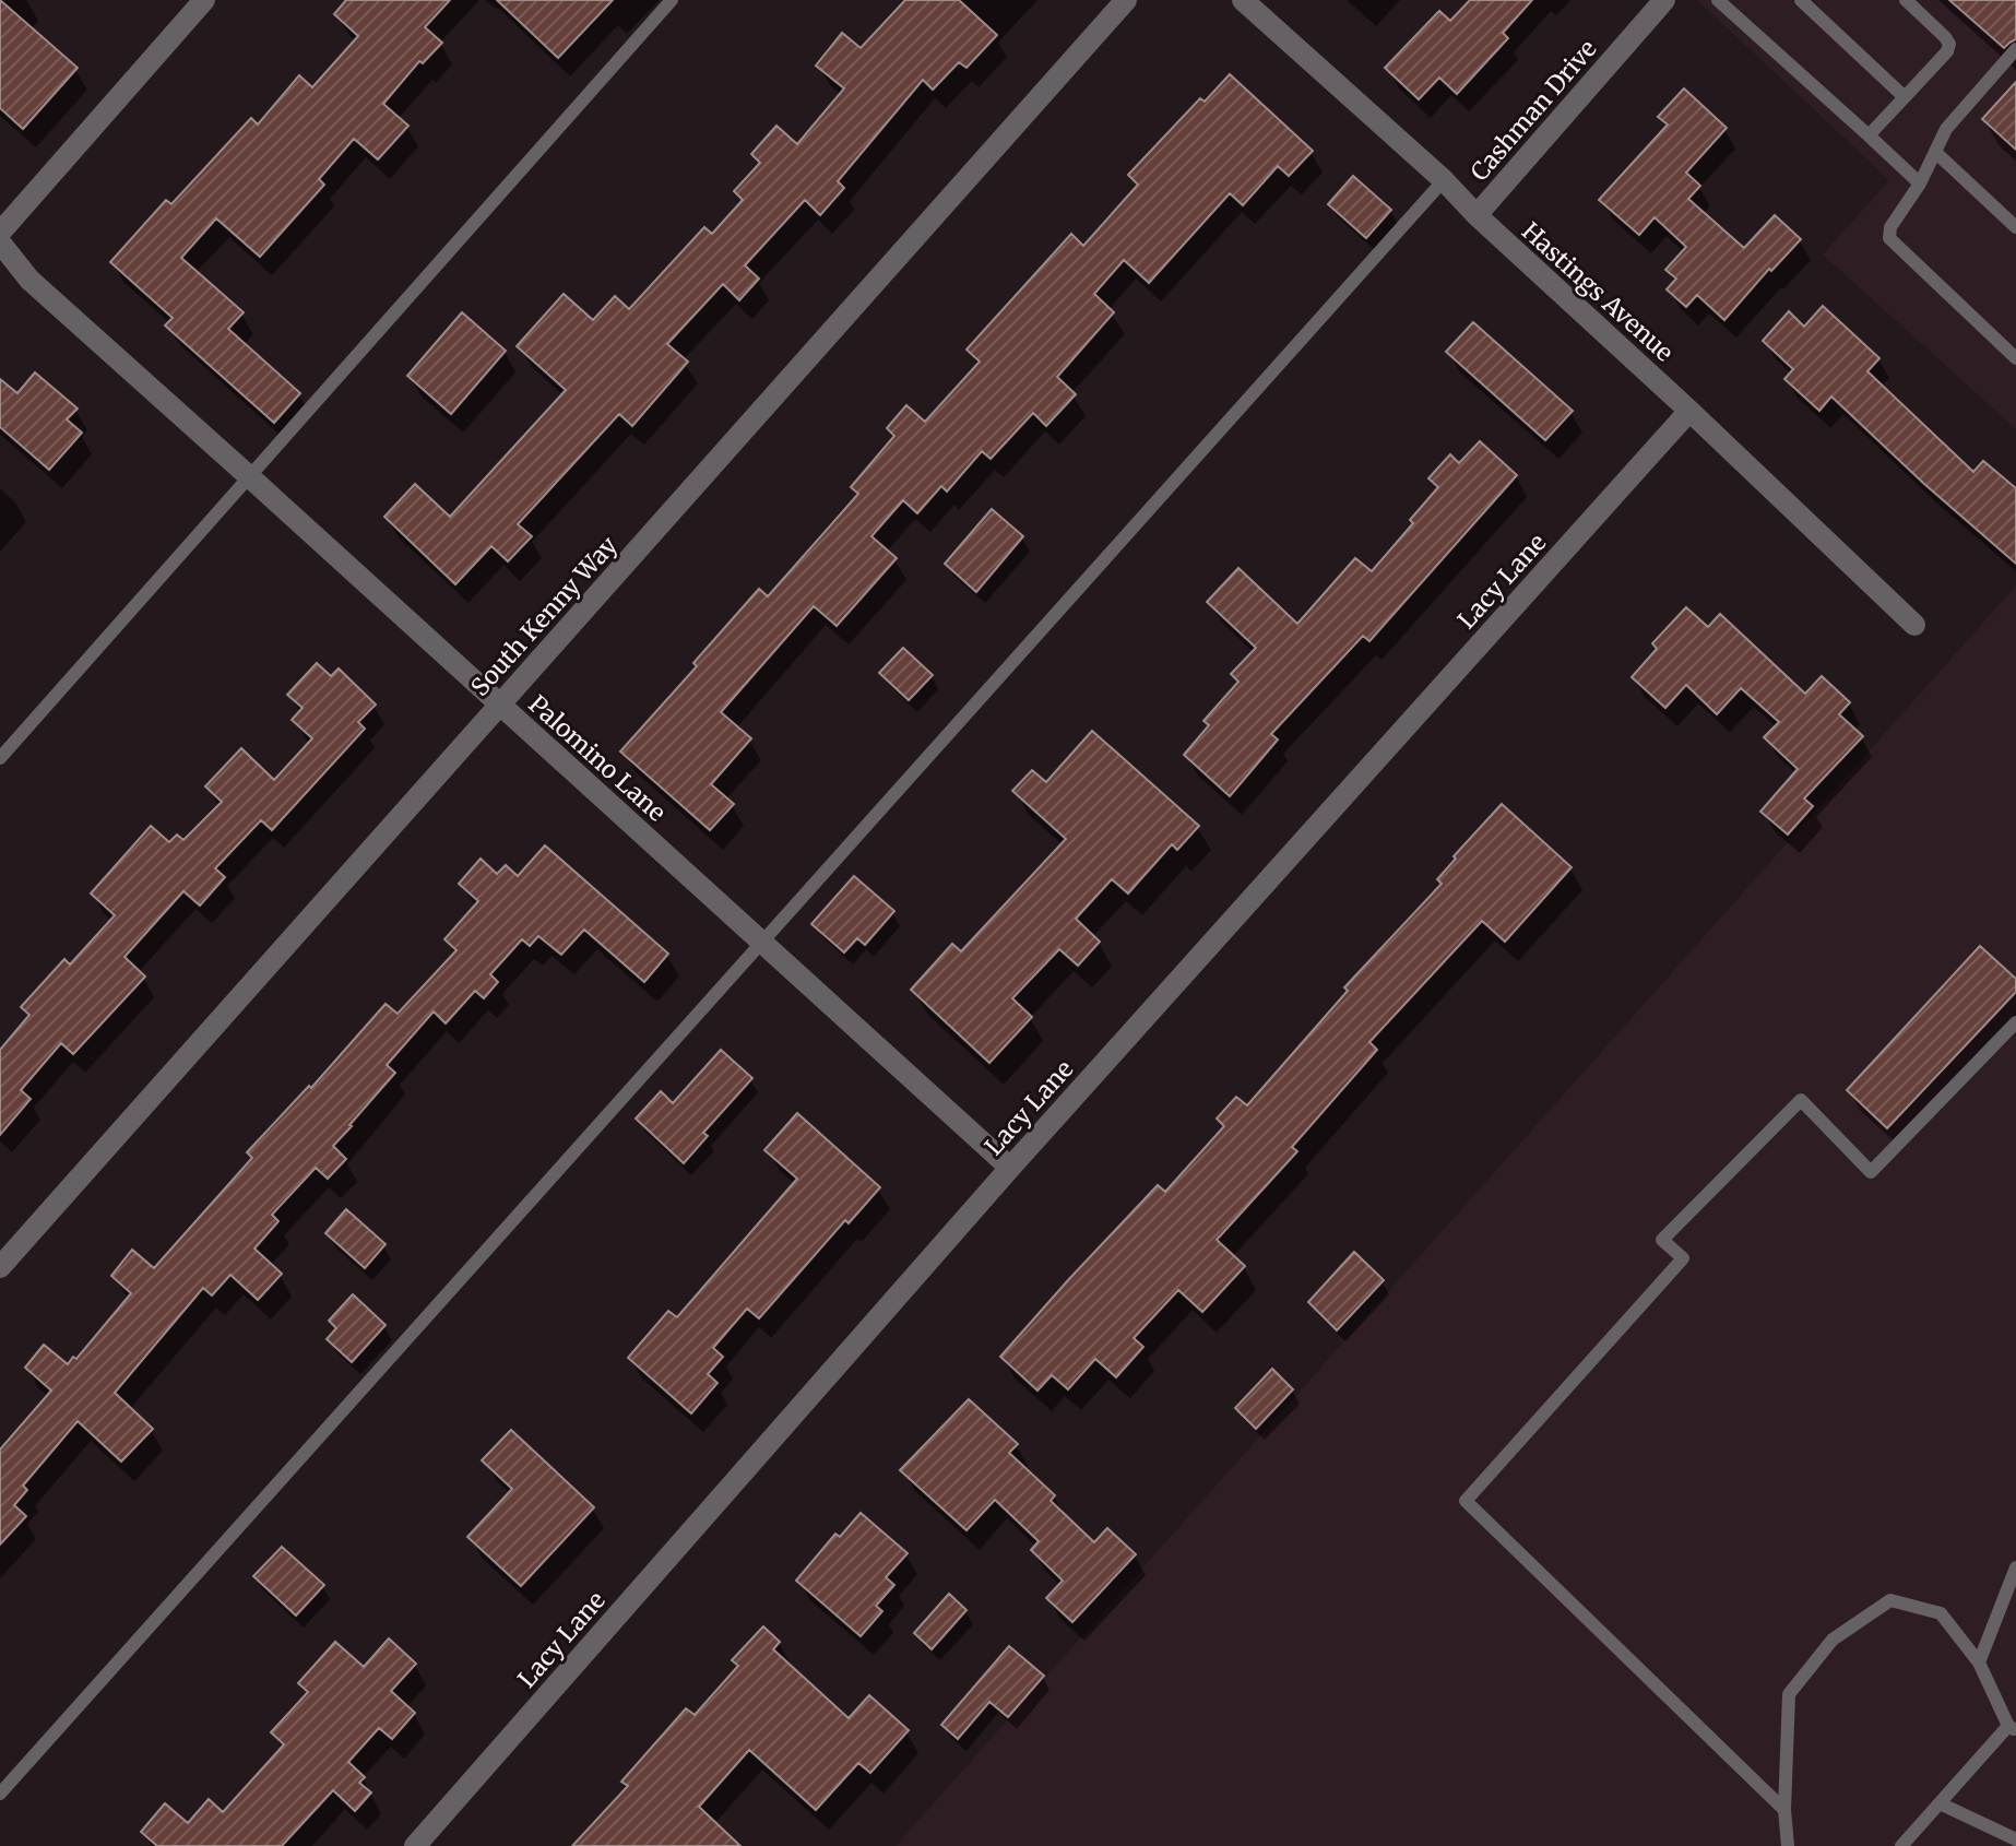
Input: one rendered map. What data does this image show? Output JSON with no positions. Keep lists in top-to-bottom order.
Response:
{
  "streets": {
    "street": [
      "Cashman Drive",
      "Hastings Avenue",
      "Lacy Lane",
      "South Kenny Way",
      "Palomino Lane"
    ]
  },
  "crossings": [
    ["Cashman Drive", "Hastings Avenue"],
    ["Hastings Avenue", "Lacy Lane"],
    ["Lacy Lane", "Palomino Lane"],
    ["South Kenny Way", "Palomino Lane"]
  ]
}
